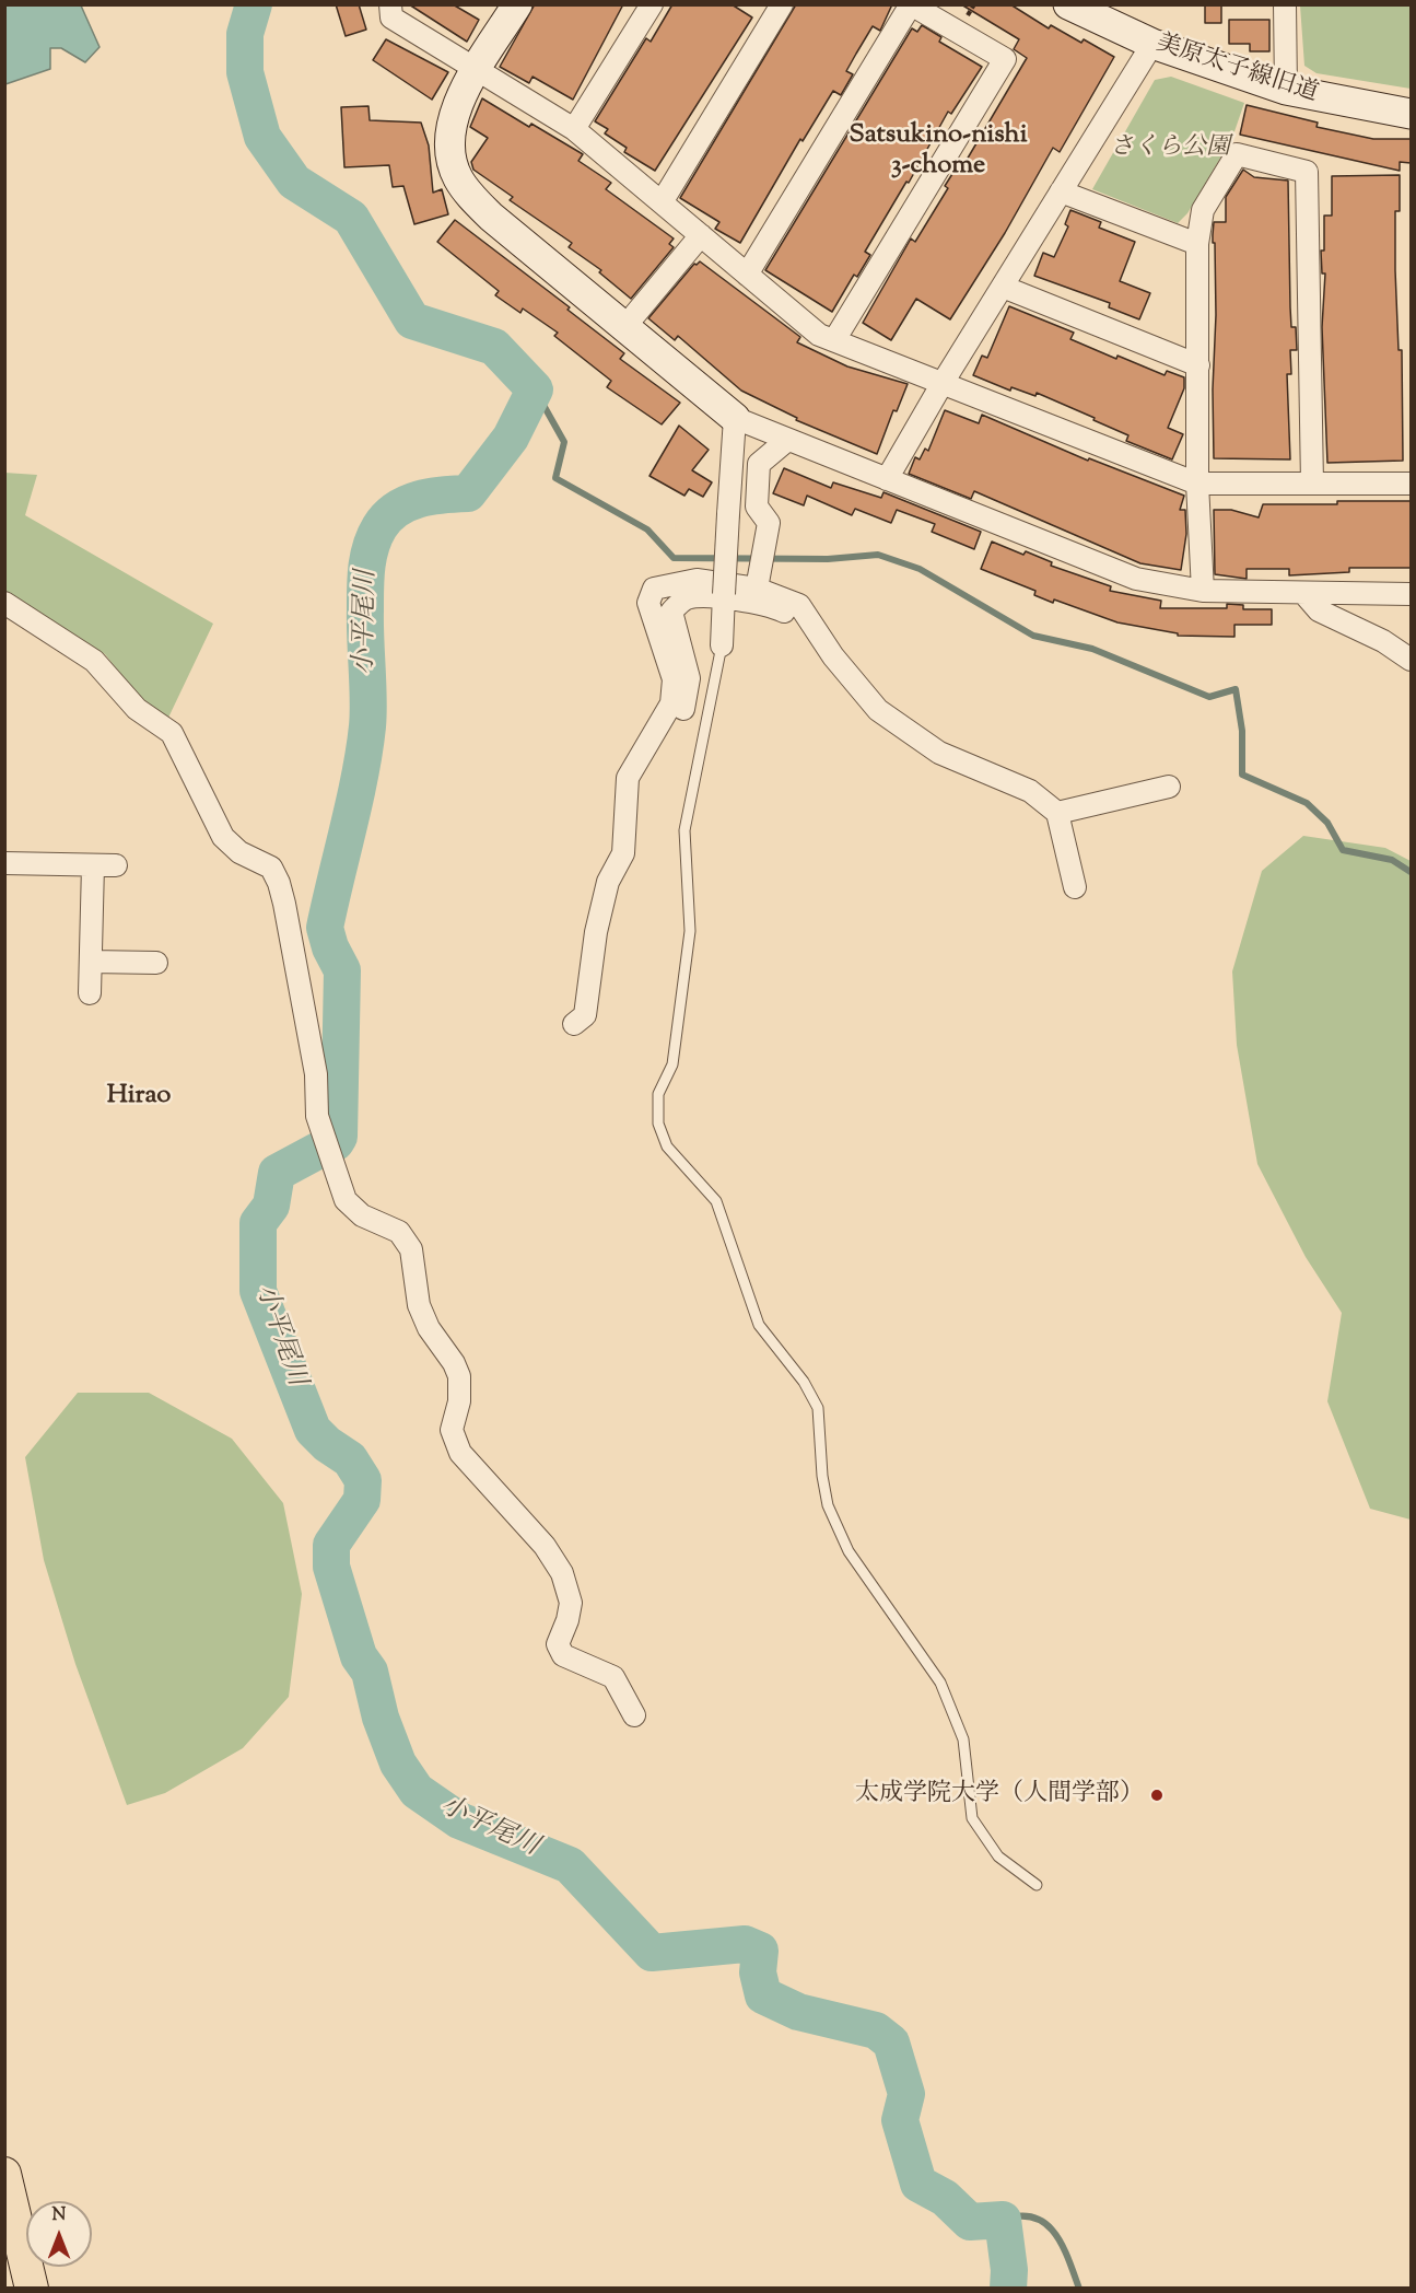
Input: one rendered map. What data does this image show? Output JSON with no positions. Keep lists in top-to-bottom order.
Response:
{
  "streets": {
    "street": ["美原太子線旧道"]
  },
  "districts": ["Satsukino-nishi 3-chome", "Hirao"],
  "water": ["小平尾川"],
  "parks": ["さくら公園"],
  "places": ["太成学院大学（人間学部）"],
  "north": "top"
}
